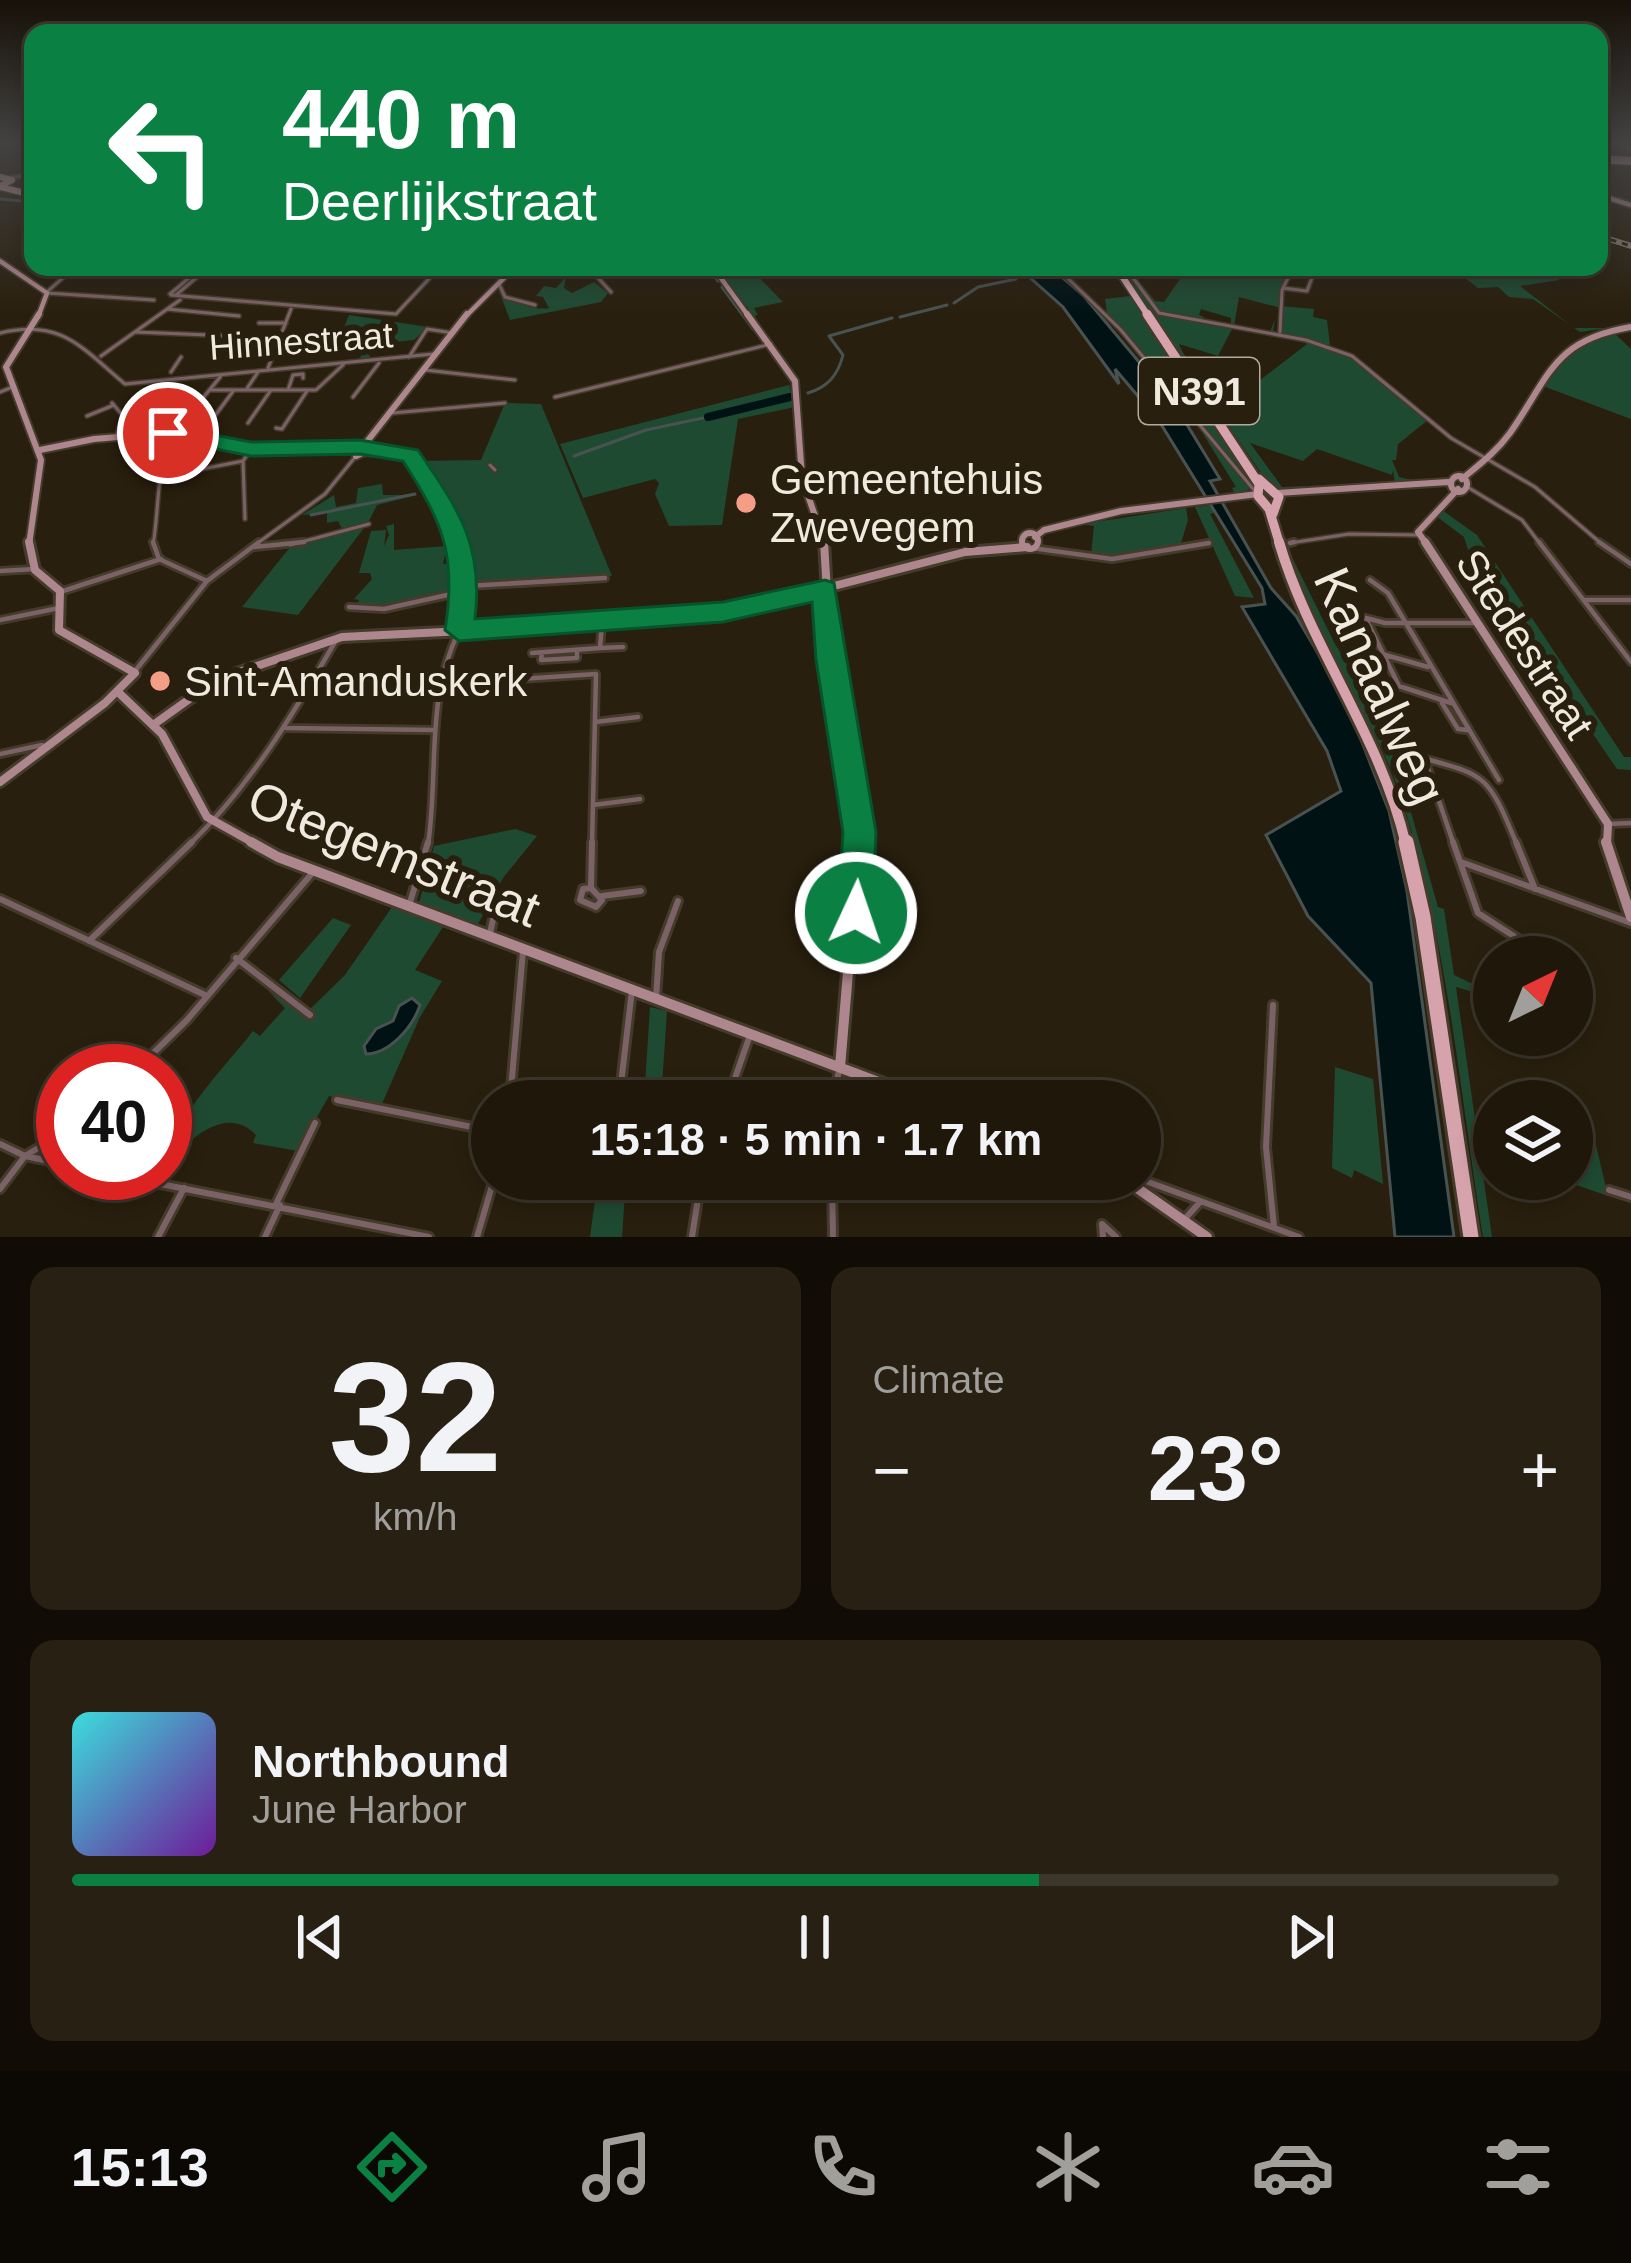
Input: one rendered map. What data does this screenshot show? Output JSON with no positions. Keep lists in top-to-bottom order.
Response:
{
  "streets": {
    "main road": ["N391", "Kanaalweg"],
    "street": ["Hinnestraat", "Stedestraat", "Otegemstraat"]
  },
  "crossings": [
    ["N391", "Kanaalweg"]
  ],
  "places": ["Gemeentehuis Zwevegem", "Sint-Amanduskerk"],
  "north": "top right",
  "page": {
    "turn": ["440 m", "Deerlijkstraat"],
    "limit": "40",
    "trip": "15:18 · 5 min · 1.7 km",
    "tile": [
      ["32", "km/h"],
      "Climate"
    ],
    "heat": ["−", "23°", "+"],
    "song": ["Northbound", "June Harbor"],
    "tabs": "15:13"
  }
}
